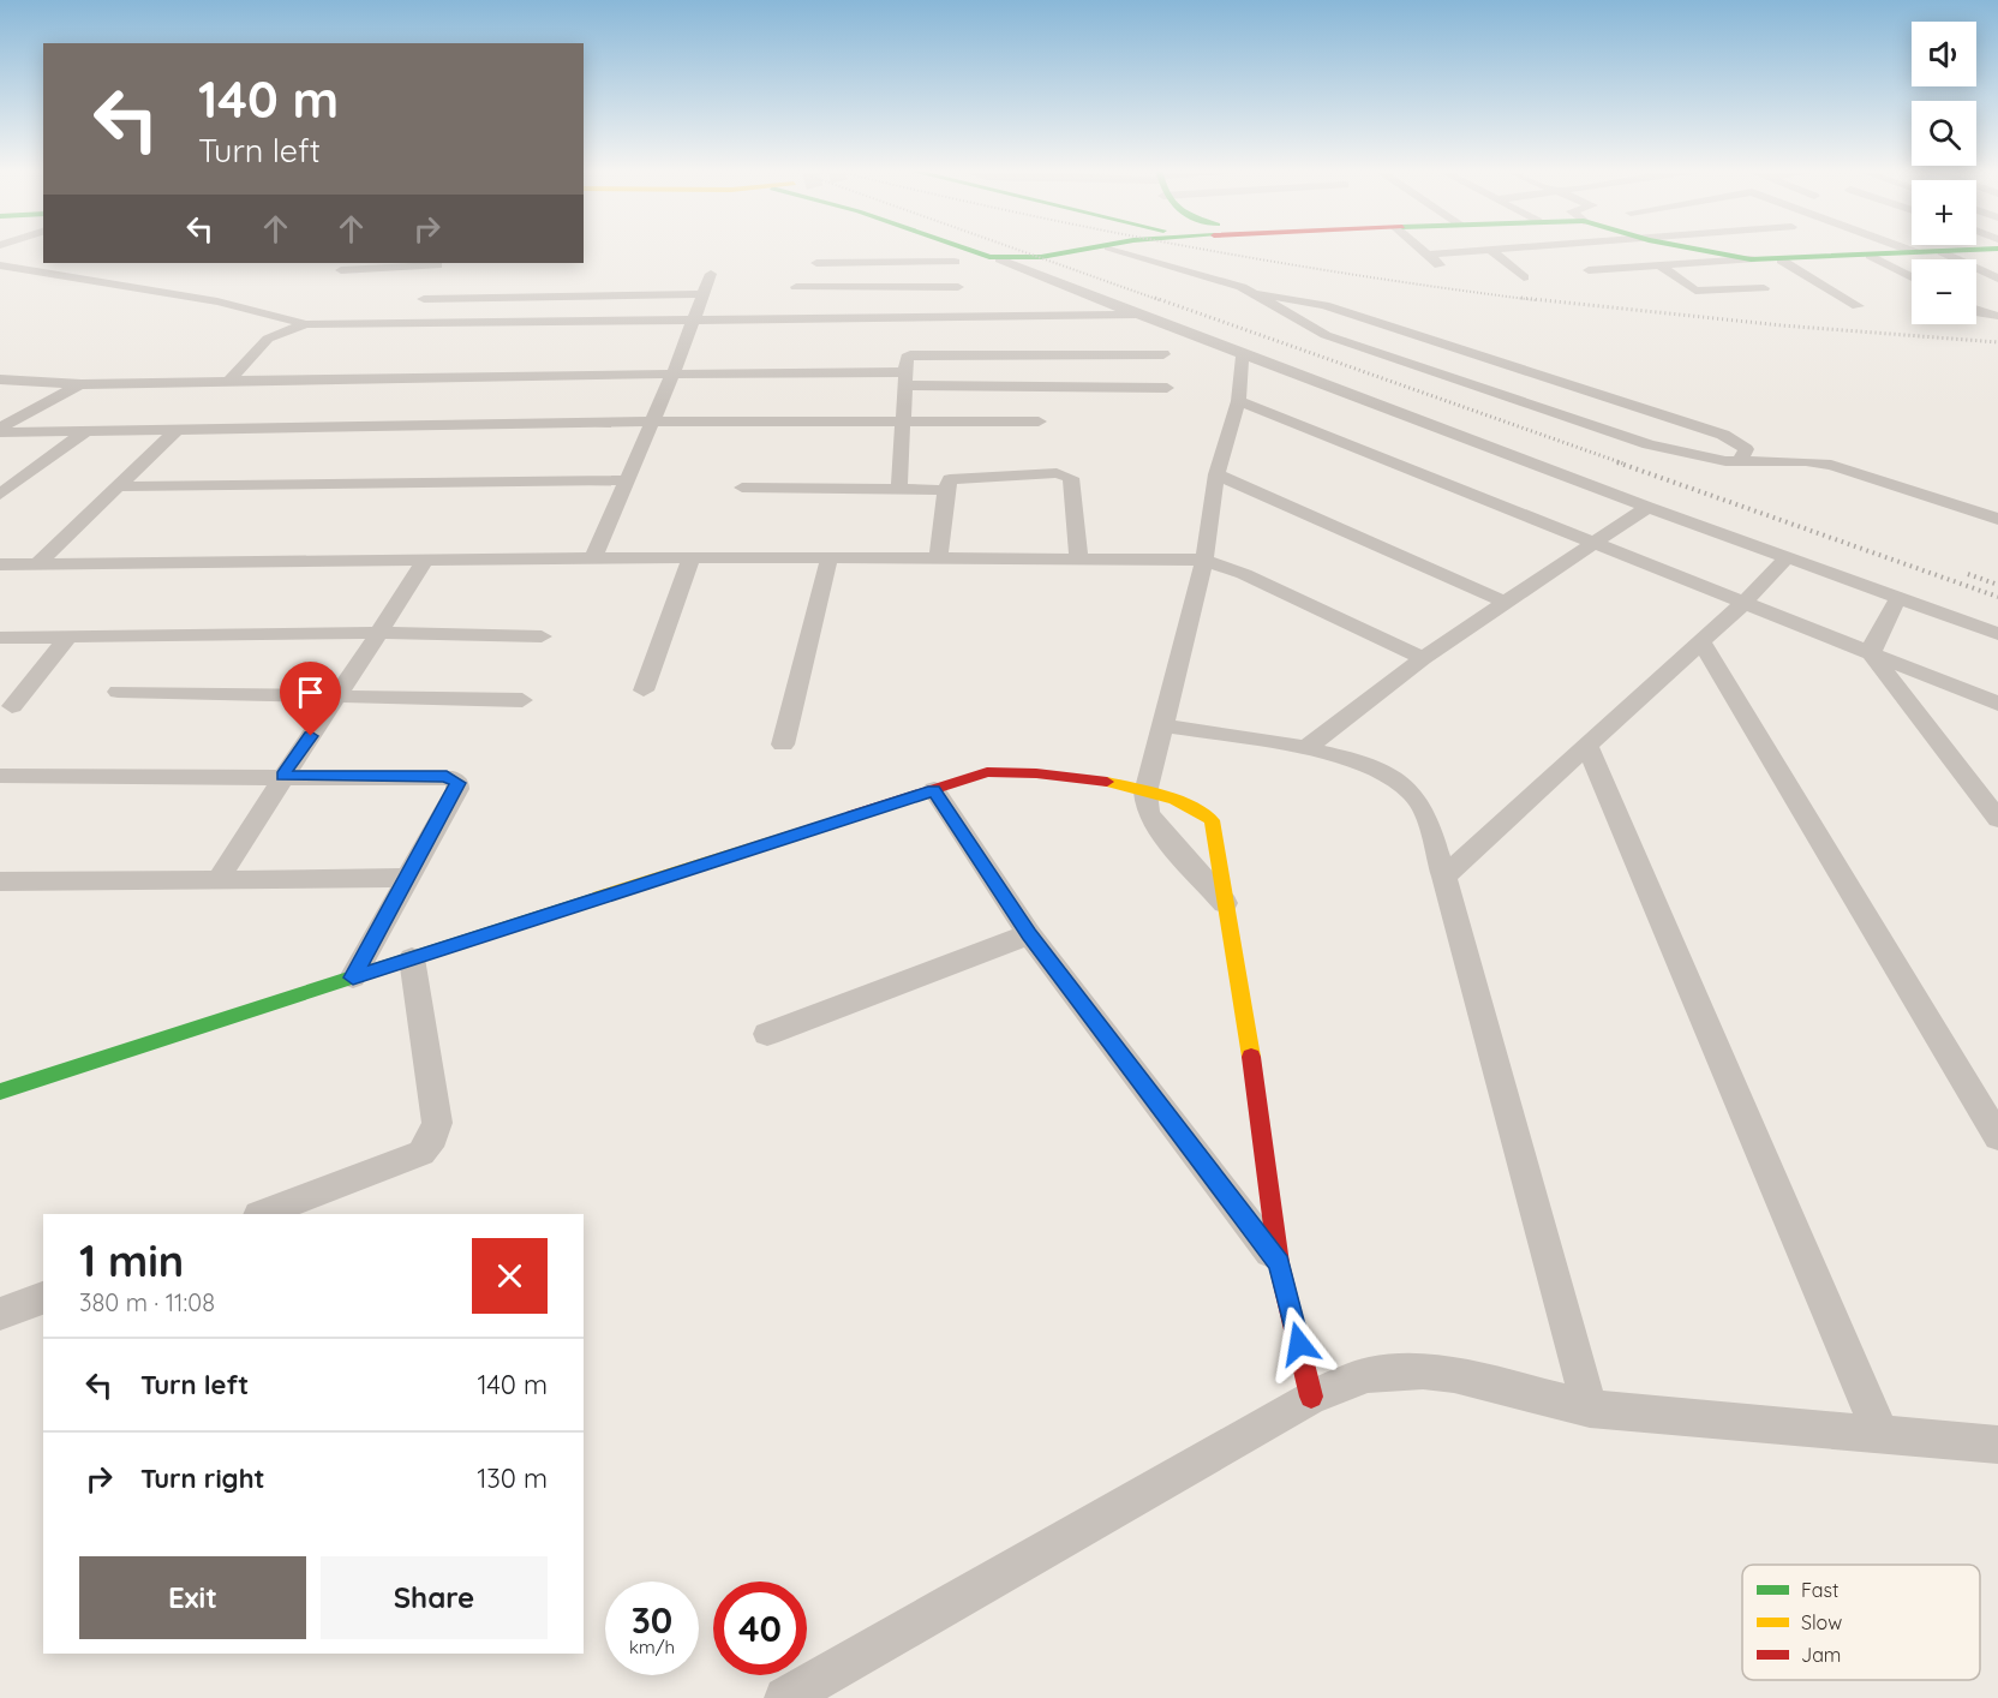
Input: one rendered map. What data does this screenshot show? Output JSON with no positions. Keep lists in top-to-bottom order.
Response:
{
  "legend": ["Fast", "Slow", "Jam"],
  "page": {
    "map_buttons": ["+", "−"],
    "turn": ["140 m", "Turn left"],
    "heading": ["1 min", "380 m · 11:08"],
    "list": [
      {
        "name": "Turn left",
        "value": "140 m"
      },
      {
        "name": "Turn right",
        "value": "130 m"
      }
    ],
    "buttons": ["Exit", "Share"],
    "speed": "30 km/h",
    "limit": "40"
  }
}
